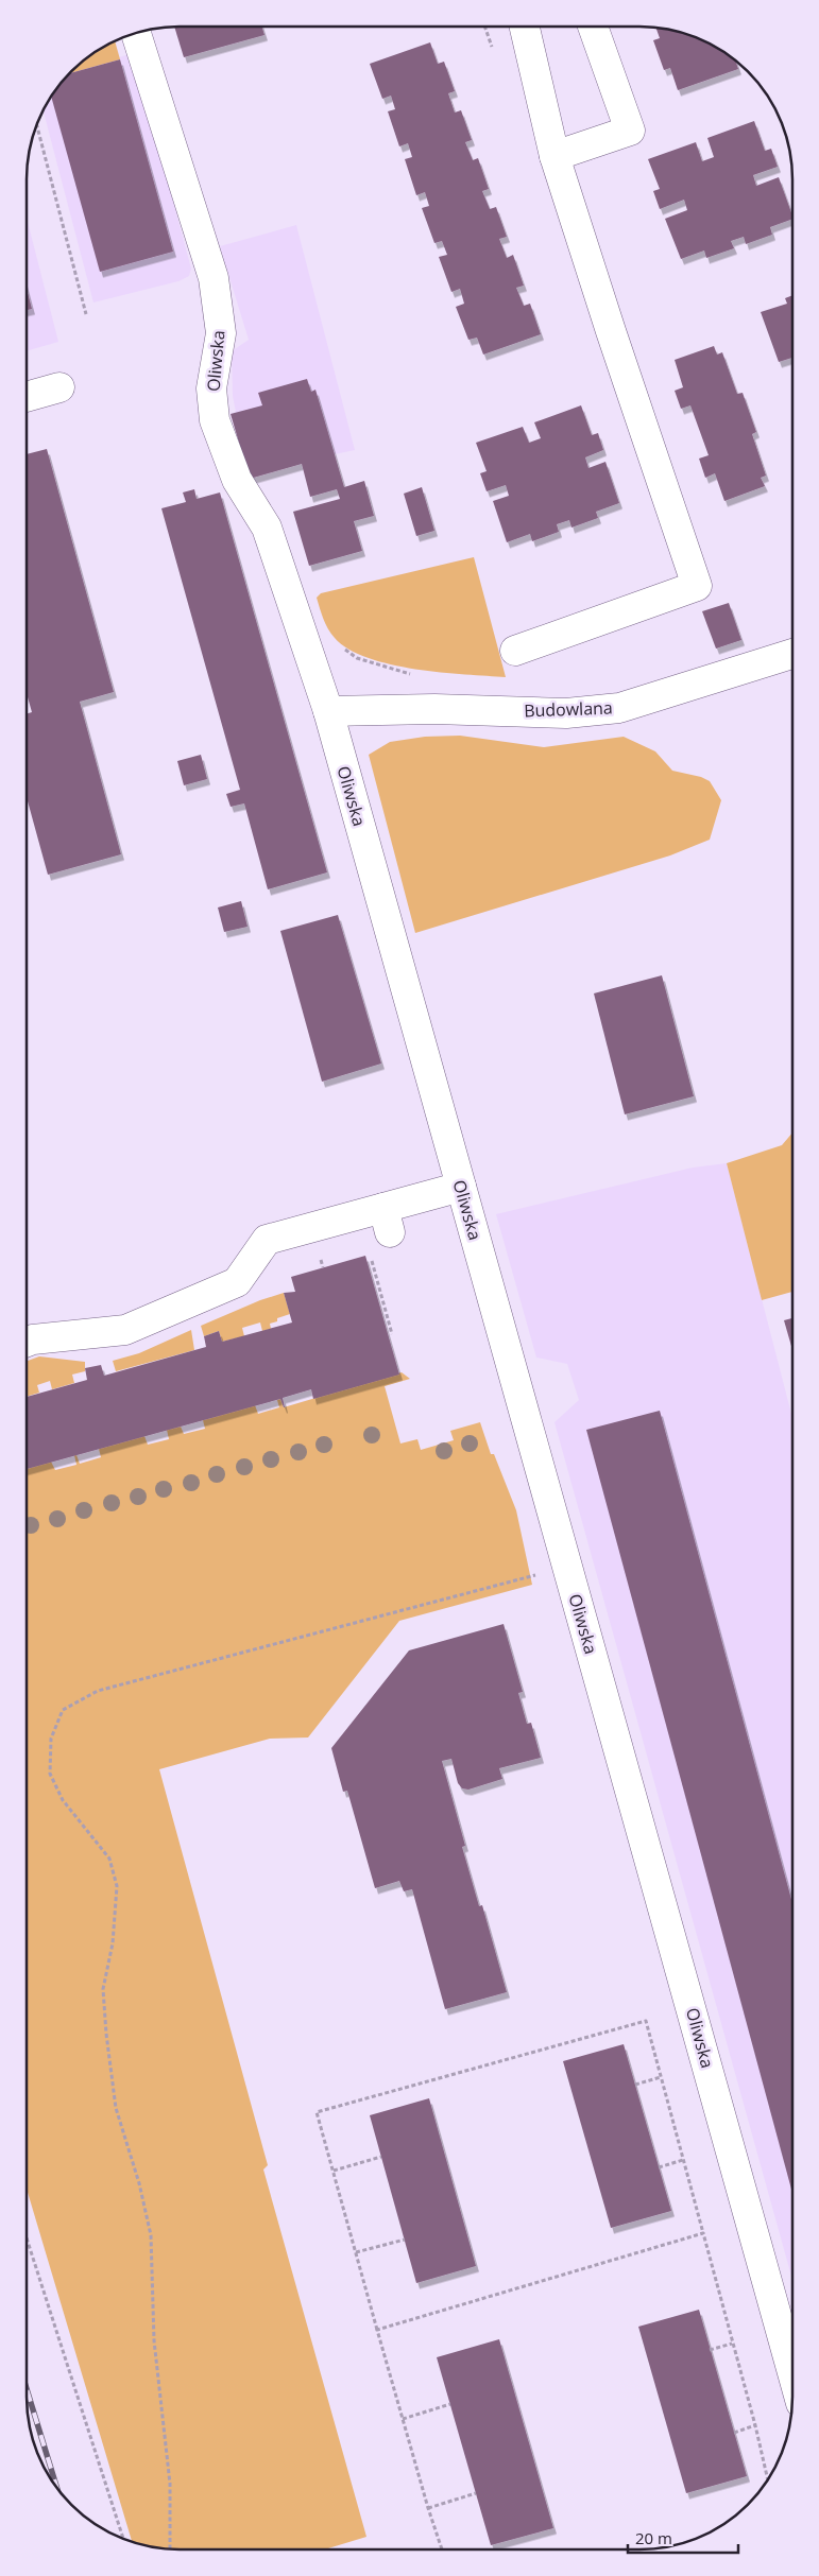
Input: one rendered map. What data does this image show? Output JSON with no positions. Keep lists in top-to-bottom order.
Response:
{
  "streets": {
    "street": ["Oliwska", "Budowlana"]
  },
  "crossings": [
    ["Oliwska", "Budowlana"]
  ],
  "scale_bar": "20 m"
}
